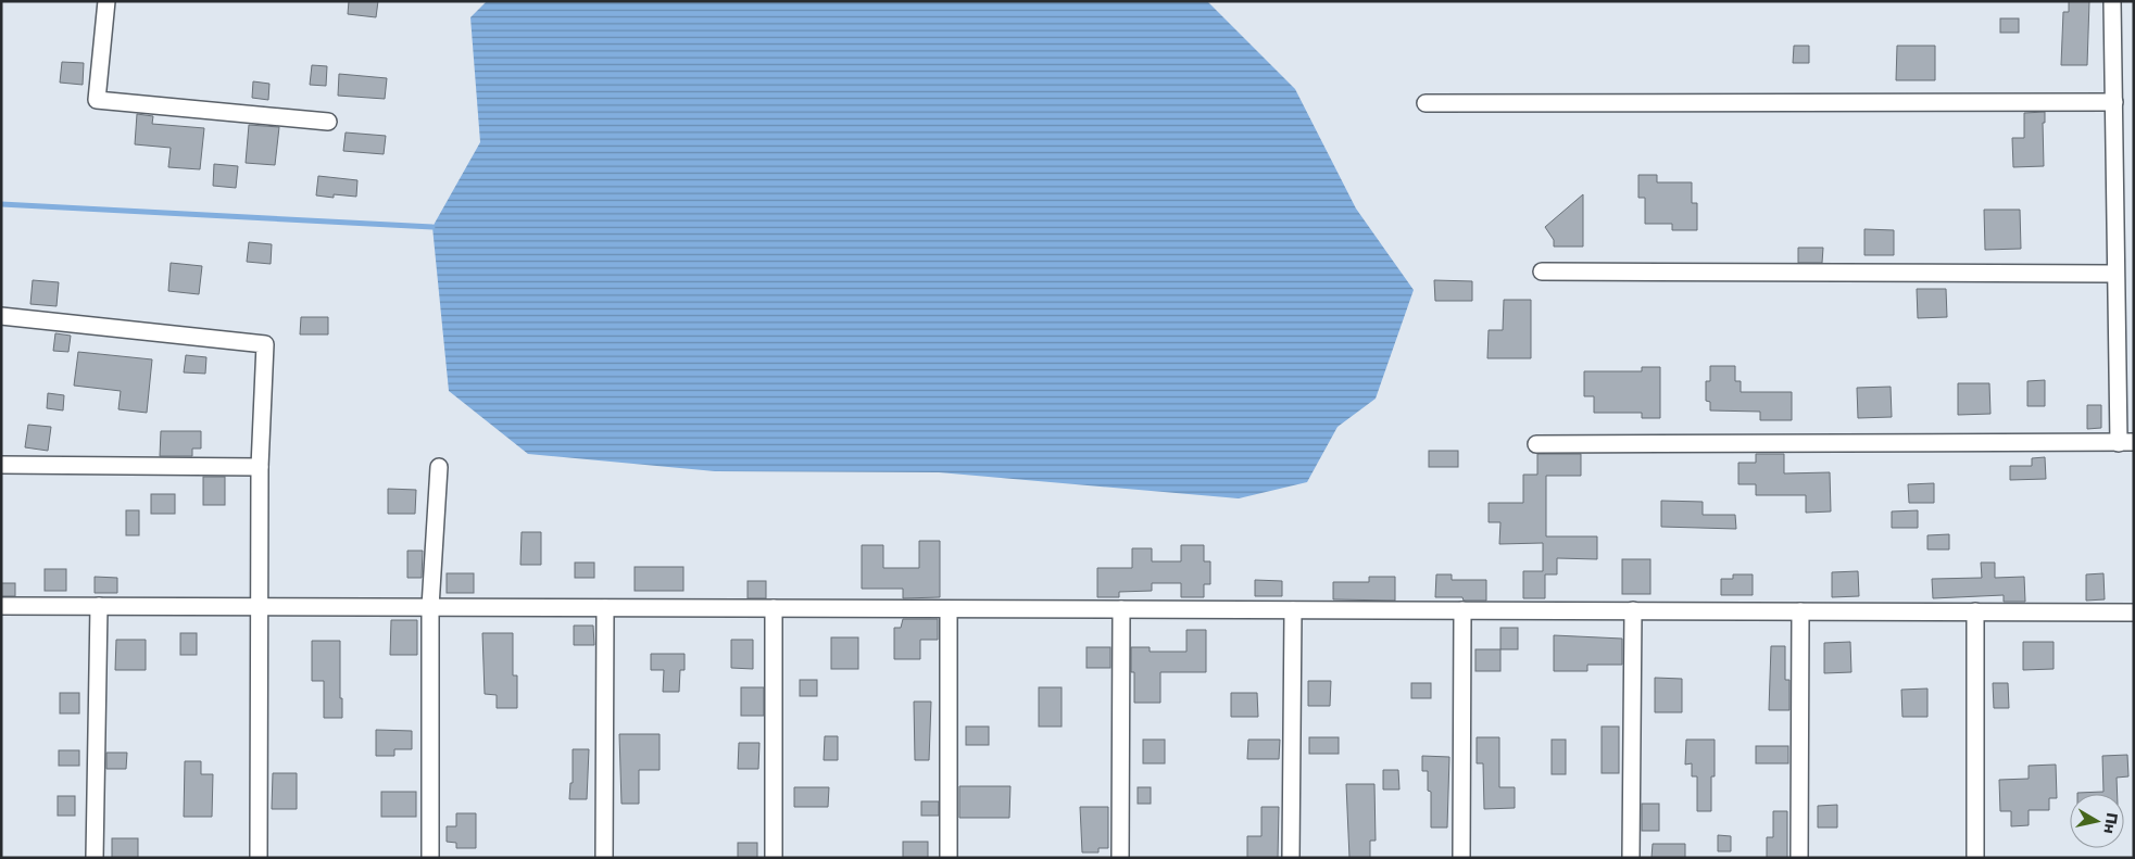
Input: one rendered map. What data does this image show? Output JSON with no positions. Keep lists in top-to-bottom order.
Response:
{
  "north": "right"
}
